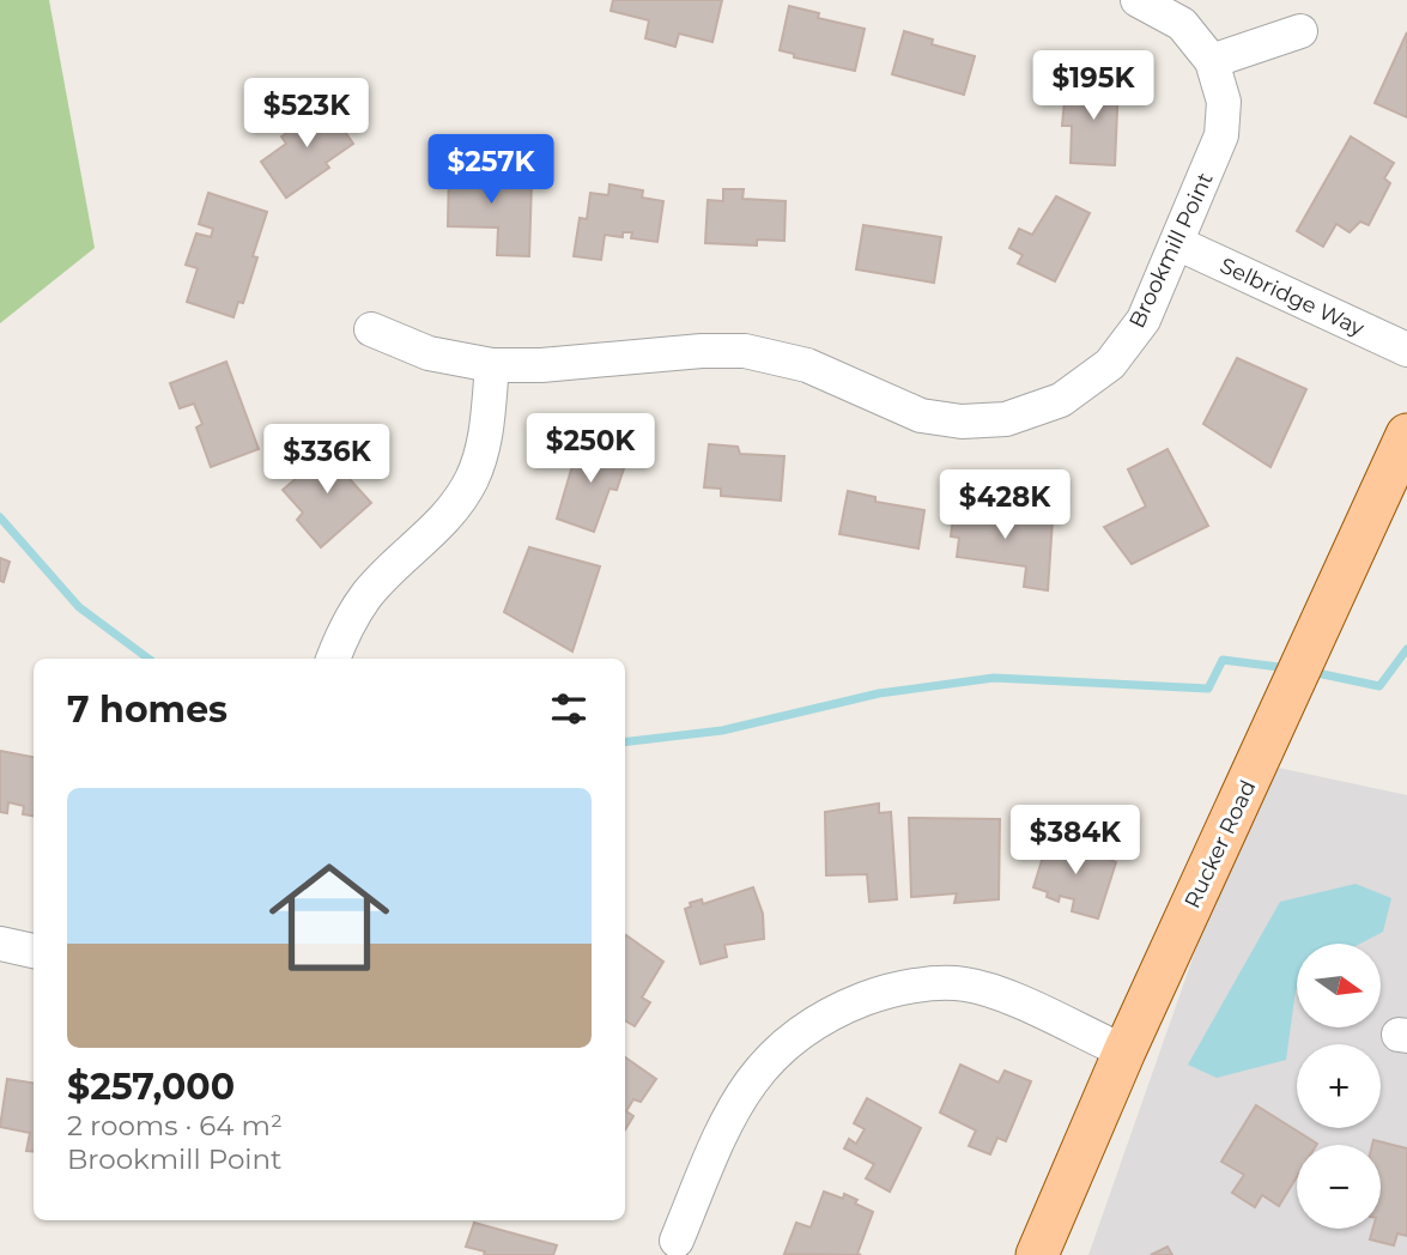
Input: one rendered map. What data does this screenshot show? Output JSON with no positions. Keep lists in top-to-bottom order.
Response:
{
  "streets": {
    "main road": ["Rucker Road"],
    "street": ["Brookmill Point", "Selbridge Way"]
  },
  "crossings": [
    ["Brookmill Point", "Selbridge Way"]
  ],
  "north": "right",
  "page": {
    "price": [
      "$195K",
      "$523K",
      "$257K",
      "$250K",
      "$336K",
      "$428K",
      "$384K"
    ],
    "heading": "7 homes",
    "list": [
      {
        "name": "$257,000",
        "note": "2 rooms · 64 m² · Brookmill Point"
      }
    ],
    "map_buttons": ["+", "−"]
  }
}
